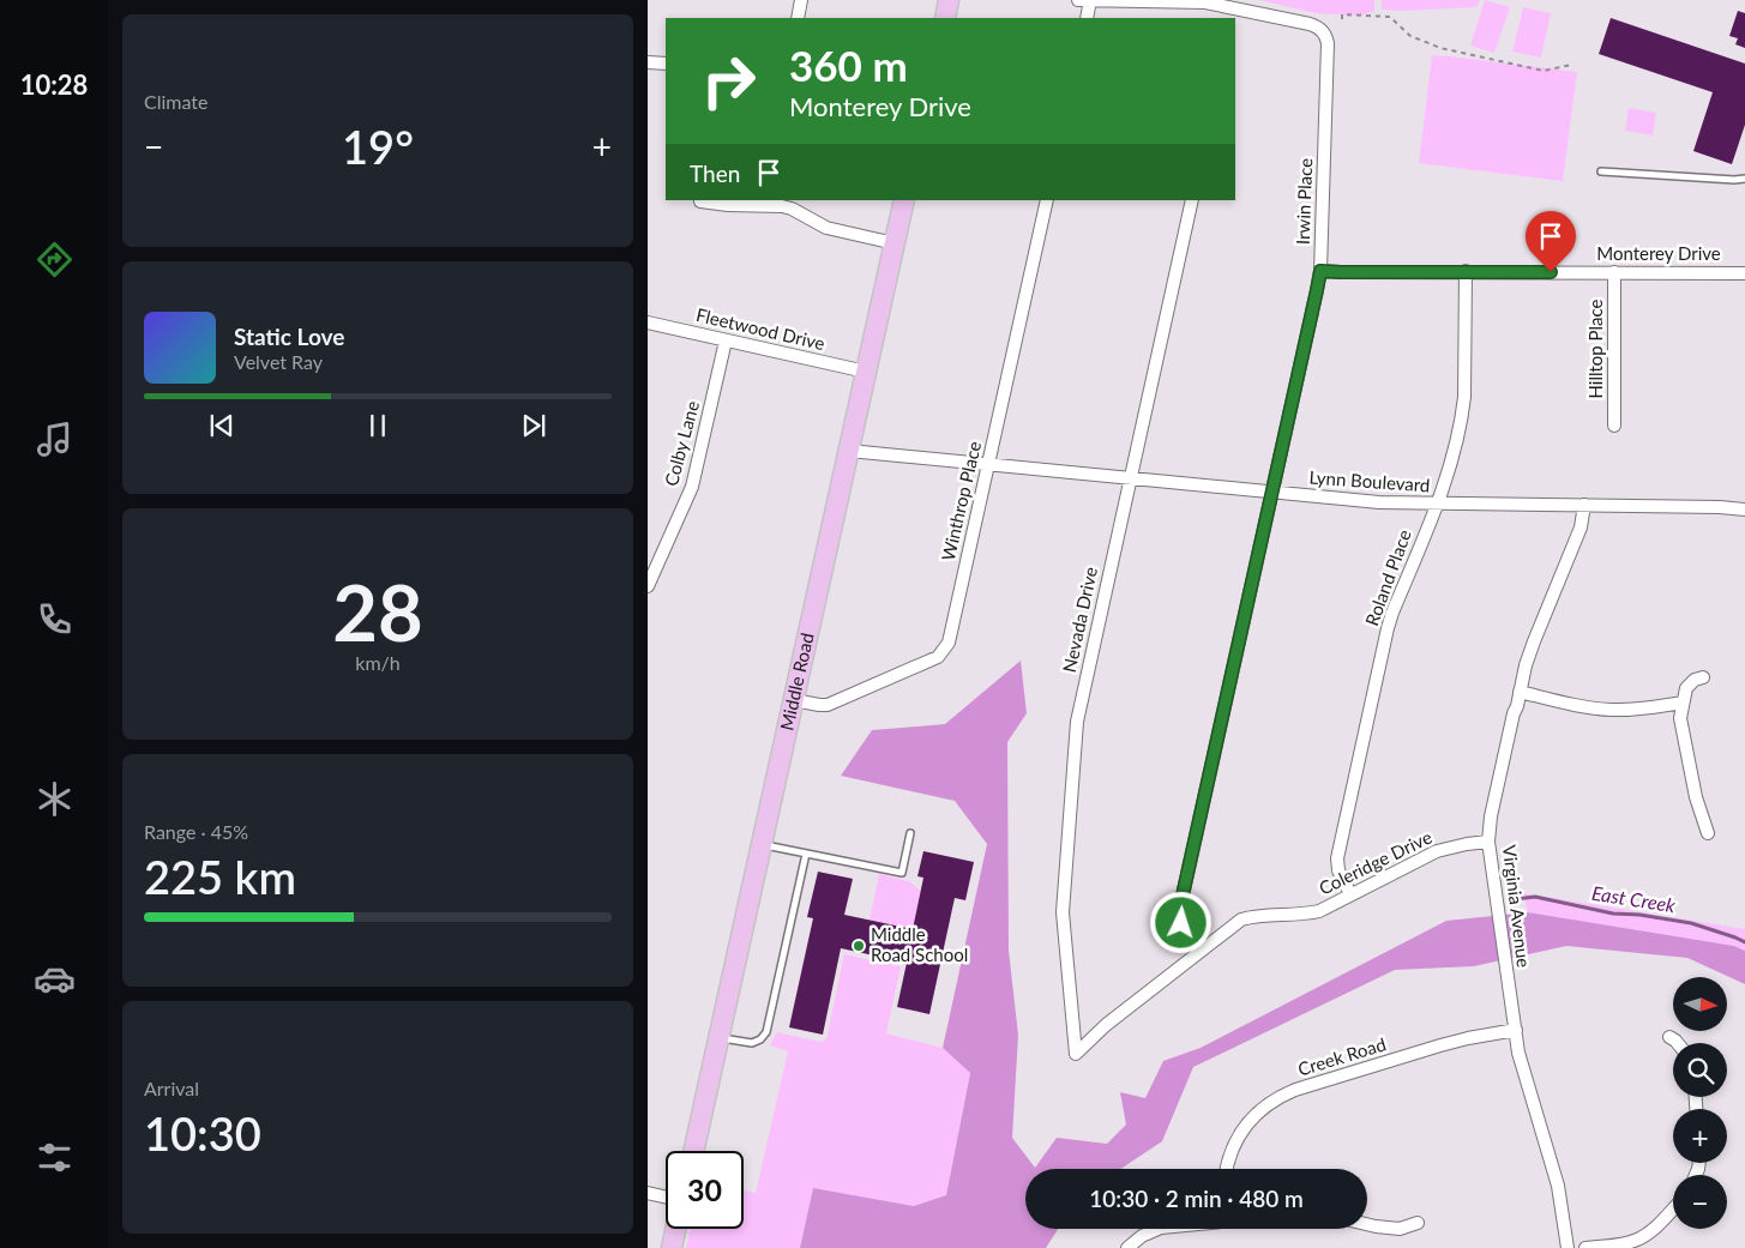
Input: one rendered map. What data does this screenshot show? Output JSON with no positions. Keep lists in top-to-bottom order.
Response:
{
  "streets": {
    "main road": ["Middle Road"],
    "street": [
      "Irwin Place",
      "Monterey Drive",
      "Fleetwood Drive",
      "Hilltop Place",
      "Colby Lane",
      "Lynn Boulevard",
      "Winthrop Place",
      "Roland Place",
      "Nevada Drive",
      "Coleridge Drive",
      "Virginia Avenue",
      "Creek Road"
    ]
  },
  "crossings": [
    ["Irwin Place", "Monterey Drive"],
    ["Irwin Place", "Lynn Boulevard"],
    ["Irwin Place", "Coleridge Drive"],
    ["Monterey Drive", "Hilltop Place"],
    ["Monterey Drive", "Roland Place"],
    ["Fleetwood Drive", "Colby Lane"],
    ["Fleetwood Drive", "Middle Road"],
    ["Lynn Boulevard", "Winthrop Place"],
    ["Lynn Boulevard", "Roland Place"],
    ["Lynn Boulevard", "Nevada Drive"],
    ["Lynn Boulevard", "Middle Road"],
    ["Lynn Boulevard", "Virginia Avenue"],
    ["Winthrop Place", "Middle Road"],
    ["Roland Place", "Coleridge Drive"],
    ["Nevada Drive", "Coleridge Drive"],
    ["Coleridge Drive", "Virginia Avenue"],
    ["Virginia Avenue", "Creek Road"]
  ],
  "water": ["East Creek"],
  "places": ["Middle Road School"],
  "north": "right",
  "page": {
    "tabs": "10:28",
    "tile": [
      "Climate",
      ["28", "km/h"],
      ["Range · 45%", "225 km"],
      ["Arrival", "10:30"]
    ],
    "turn": ["360 m", "Monterey Drive"],
    "heat": ["−", "19°", "+"],
    "then": "Then",
    "song": ["Static Love", "Velvet Ray"],
    "map_buttons": ["+", "−"],
    "limit": "30",
    "trip": "10:30 · 2 min · 480 m"
  }
}
